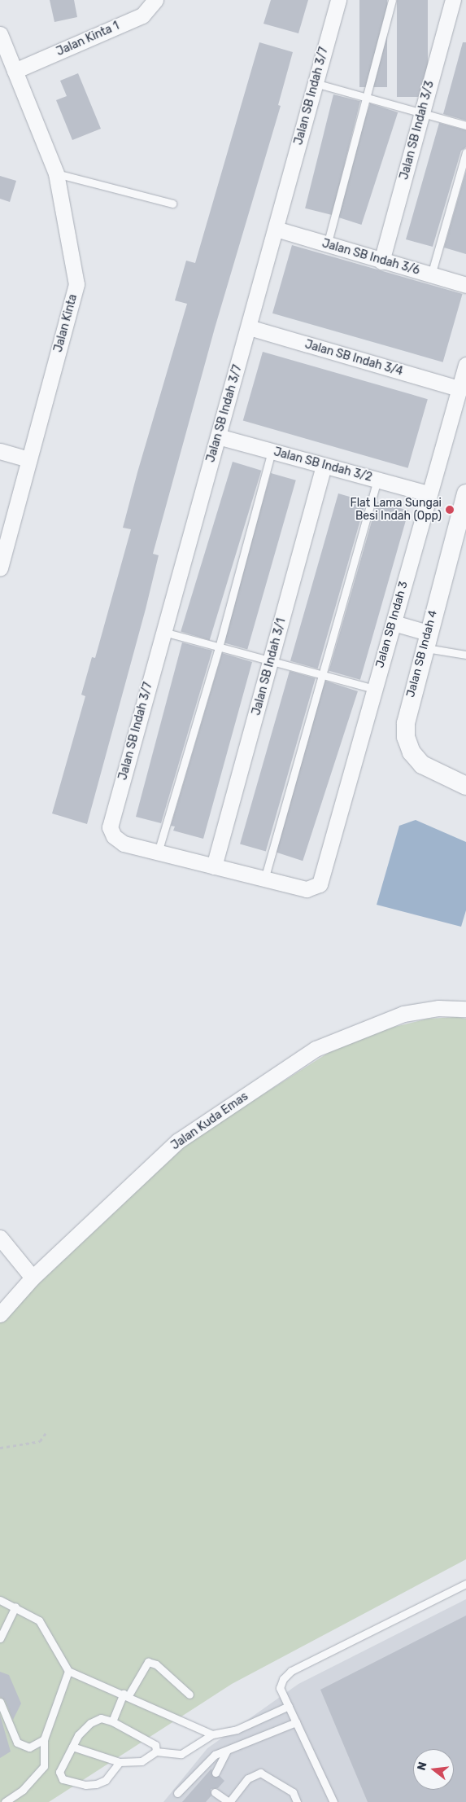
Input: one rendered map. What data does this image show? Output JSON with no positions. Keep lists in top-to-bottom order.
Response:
{
  "streets": {
    "street": [
      "Jalan Kinta 1",
      "Jalan SB Indah 3/7",
      "Jalan SB Indah 3/3",
      "Jalan SB Indah 3/6",
      "Jalan Kinta",
      "Jalan SB Indah 3/4",
      "Jalan SB Indah 3/2",
      "Jalan SB Indah 3",
      "Jalan SB Indah 4",
      "Jalan SB Indah 3/1",
      "Jalan Kuda Emas"
    ]
  },
  "crossings": [
    ["Jalan Kinta 1", "Jalan Kinta"],
    ["Jalan SB Indah 3/7", "Jalan SB Indah 3/6"],
    ["Jalan SB Indah 3/7", "Jalan SB Indah 3/4"],
    ["Jalan SB Indah 3/7", "Jalan SB Indah 3/2"],
    ["Jalan SB Indah 3/3", "Jalan SB Indah 3/6"],
    ["Jalan SB Indah 3/4", "Jalan SB Indah 3"],
    ["Jalan SB Indah 3/2", "Jalan SB Indah 3"],
    ["Jalan SB Indah 3/2", "Jalan SB Indah 3/1"]
  ],
  "places": ["Flat Lama Sungai Besi Indah (Opp)"],
  "north": "left"
}
